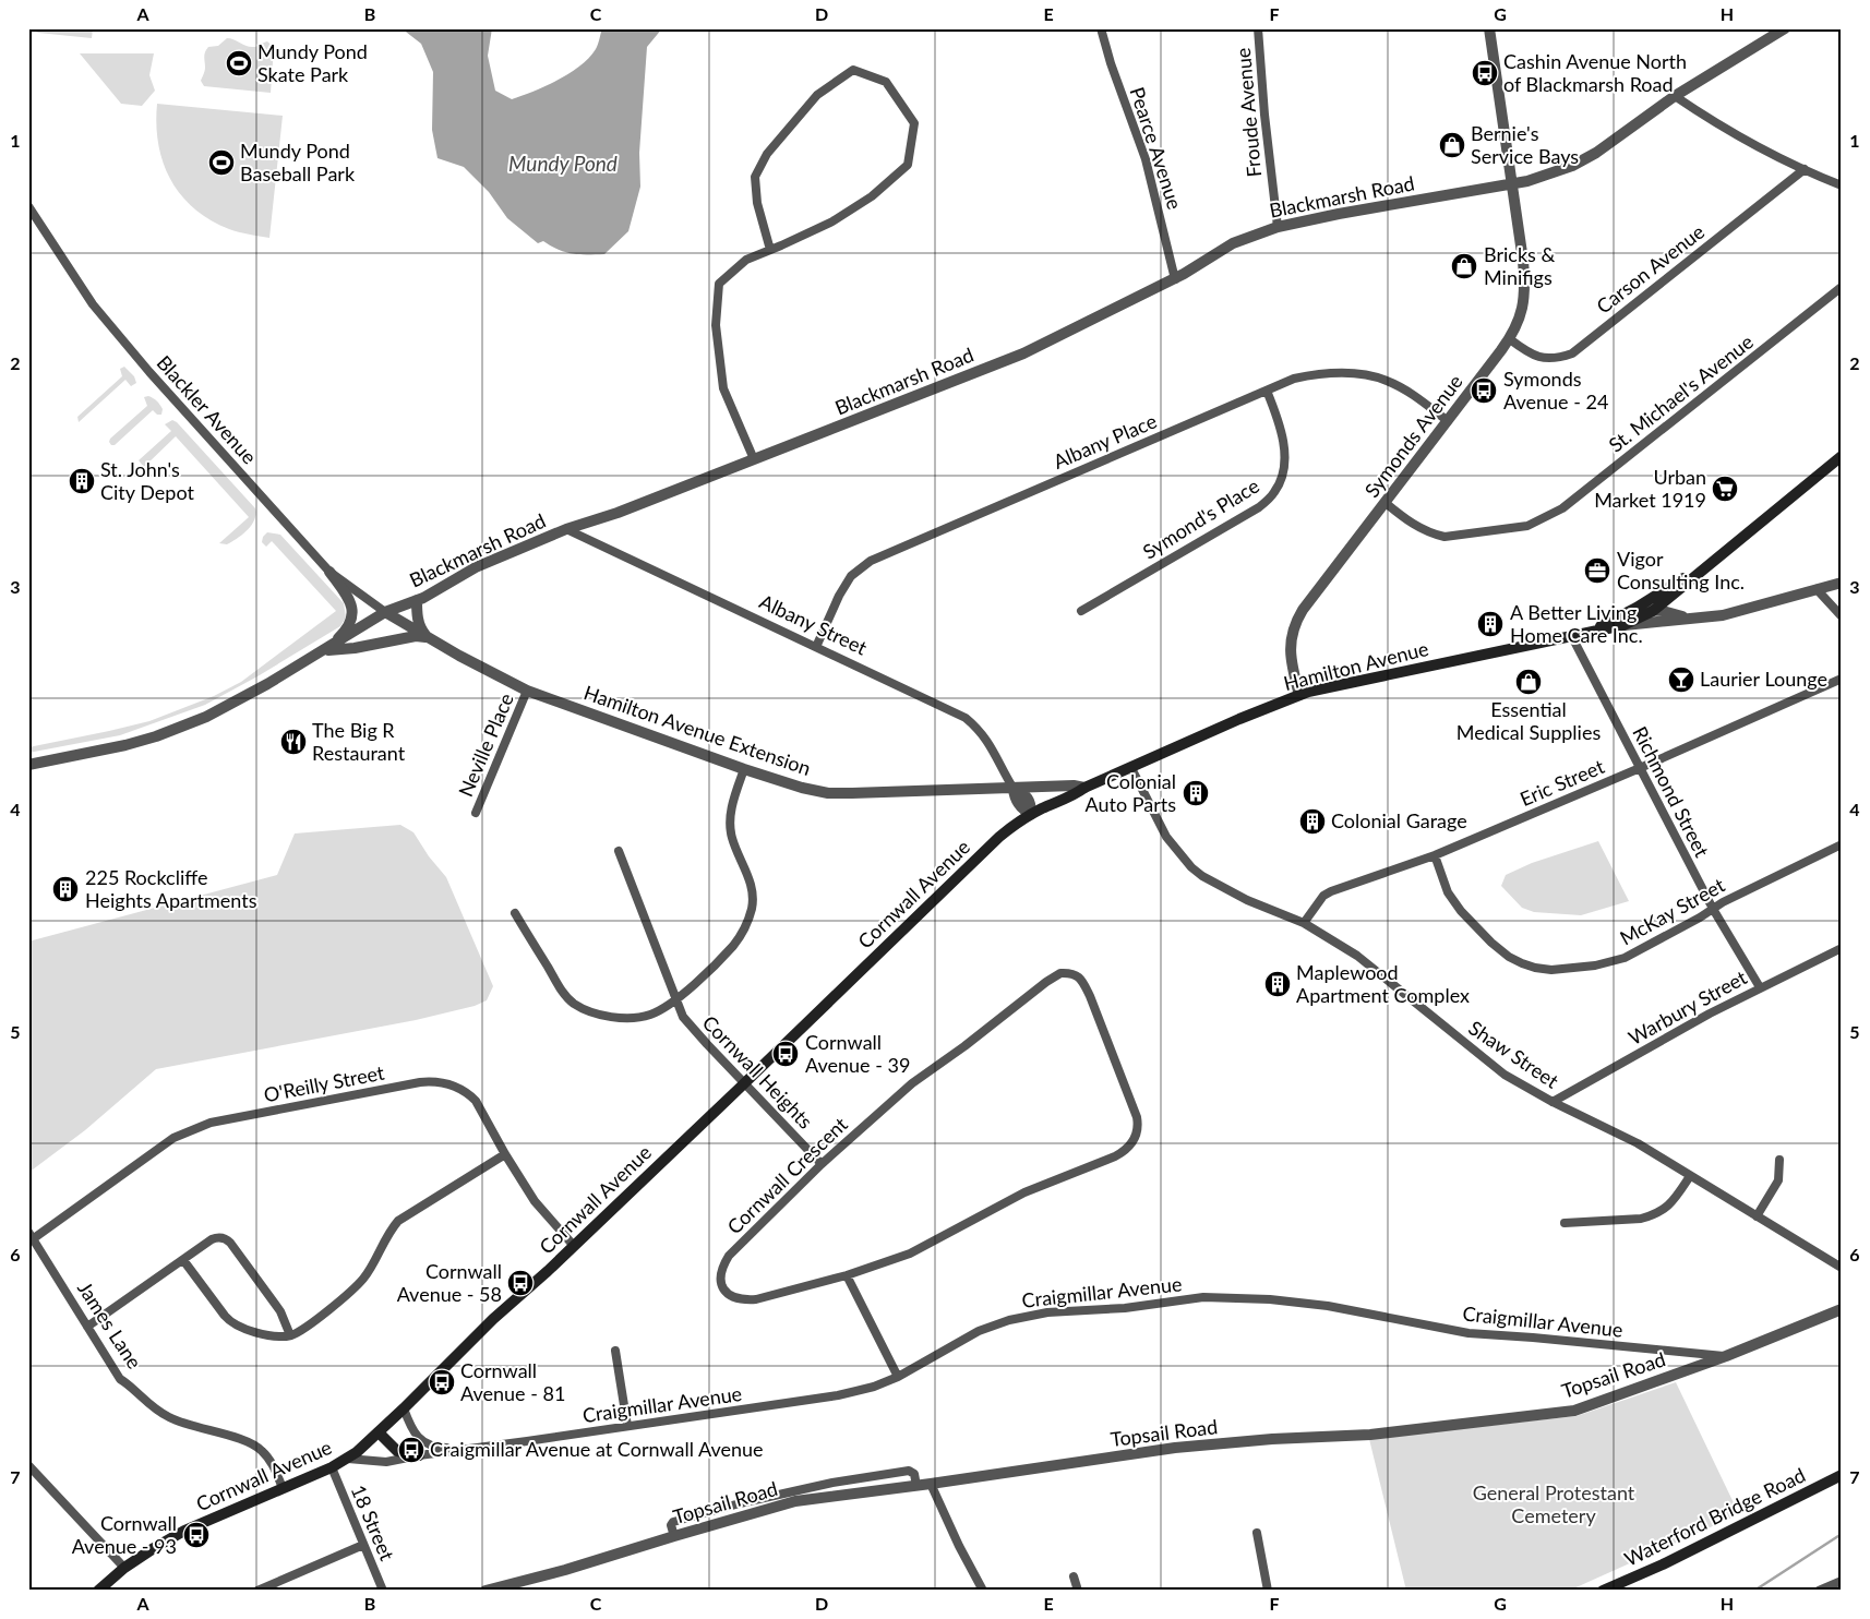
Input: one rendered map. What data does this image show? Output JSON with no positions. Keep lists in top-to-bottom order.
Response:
{
  "streets": {
    "main road": ["Hamilton Avenue", "Cornwall Avenue", "Waterford Bridge Road"],
    "street": [
      "Froude Avenue",
      "Pearce Avenue",
      "Blackmarsh Road",
      "Carson Avenue",
      "St. Michael's Avenue",
      "Blackler Avenue",
      "Symonds Avenue",
      "Albany Place",
      "Symond's Place",
      "Albany Street",
      "Hamilton Avenue Extension",
      "Neville Place",
      "Eric Street",
      "Richmond Street",
      "McKay Street",
      "Warbury Street",
      "Shaw Street",
      "Cornwall Heights",
      "O'Reilly Street",
      "Cornwall Crescent",
      "Craigmillar Avenue",
      "James Lane",
      "Topsail Road",
      "18 Street"
    ]
  },
  "crossings": [
    ["Froude Avenue", "Blackmarsh Road"],
    ["Pearce Avenue", "Blackmarsh Road"],
    ["Blackmarsh Road", "Blackler Avenue"],
    ["Blackmarsh Road", "Symonds Avenue"],
    ["Blackmarsh Road", "Albany Street"],
    ["Blackmarsh Road", "Hamilton Avenue Extension"],
    ["Carson Avenue", "Symonds Avenue"],
    ["St. Michael's Avenue", "Symonds Avenue"],
    ["Blackler Avenue", "Hamilton Avenue Extension"],
    ["Symonds Avenue", "Albany Place"],
    ["Symonds Avenue", "Hamilton Avenue"],
    ["Albany Place", "Symond's Place"],
    ["Albany Place", "Albany Street"],
    ["Albany Street", "Hamilton Avenue Extension"],
    ["Albany Street", "Cornwall Avenue"],
    ["Hamilton Avenue", "Hamilton Avenue Extension"],
    ["Hamilton Avenue", "Richmond Street"],
    ["Hamilton Avenue", "Cornwall Avenue"],
    ["Hamilton Avenue", "Shaw Street"],
    ["Hamilton Avenue Extension", "Neville Place"],
    ["Hamilton Avenue Extension", "Cornwall Avenue"],
    ["Eric Street", "Richmond Street"],
    ["Eric Street", "McKay Street"],
    ["Eric Street", "Shaw Street"],
    ["Richmond Street", "McKay Street"],
    ["Richmond Street", "Warbury Street"],
    ["Cornwall Avenue", "Cornwall Heights"],
    ["Cornwall Avenue", "O'Reilly Street"],
    ["Cornwall Avenue", "Craigmillar Avenue"],
    ["Cornwall Avenue", "James Lane"],
    ["Cornwall Avenue", "18 Street"],
    ["Warbury Street", "Shaw Street"],
    ["Cornwall Heights", "Cornwall Crescent"],
    ["O'Reilly Street", "James Lane"],
    ["Craigmillar Avenue", "Topsail Road"]
  ],
  "water": ["Mundy Pond"],
  "parks": ["General Protestant Cemetery"],
  "places": {
    "sports": ["Mundy Pond Skate Park", "Mundy Pond Baseball Park"],
    "bus stop": [
      "Cashin Avenue North of Blackmarsh Road",
      "Symonds Avenue - 24",
      "Cornwall Avenue - 39",
      "Cornwall Avenue - 58",
      "Cornwall Avenue - 81",
      "Craigmillar Avenue at Cornwall Avenue",
      "Cornwall Avenue - 93"
    ],
    "shop": ["Bernie's Service Bays", "Bricks & Minifigs", "Essential Medical Supplies"],
    "building": [
      "St. John's City Depot",
      "A Better Living Home Care Inc.",
      "Colonial Auto Parts",
      "Colonial Garage",
      "225 Rockcliffe Heights Apartments",
      "Maplewood Apartment Complex"
    ],
    "supermarket": ["Urban Market 1919"],
    "office": ["Vigor Consulting Inc."],
    "bar": ["Laurier Lounge"],
    "restaurant": ["The Big R Restaurant"]
  },
  "grid": {
    "columns": [
      "A",
      "B",
      "C",
      "D",
      "E",
      "F",
      "G",
      "H"
    ],
    "rows": [
      "1",
      "2",
      "3",
      "4",
      "5",
      "6",
      "7"
    ]
  }
}
